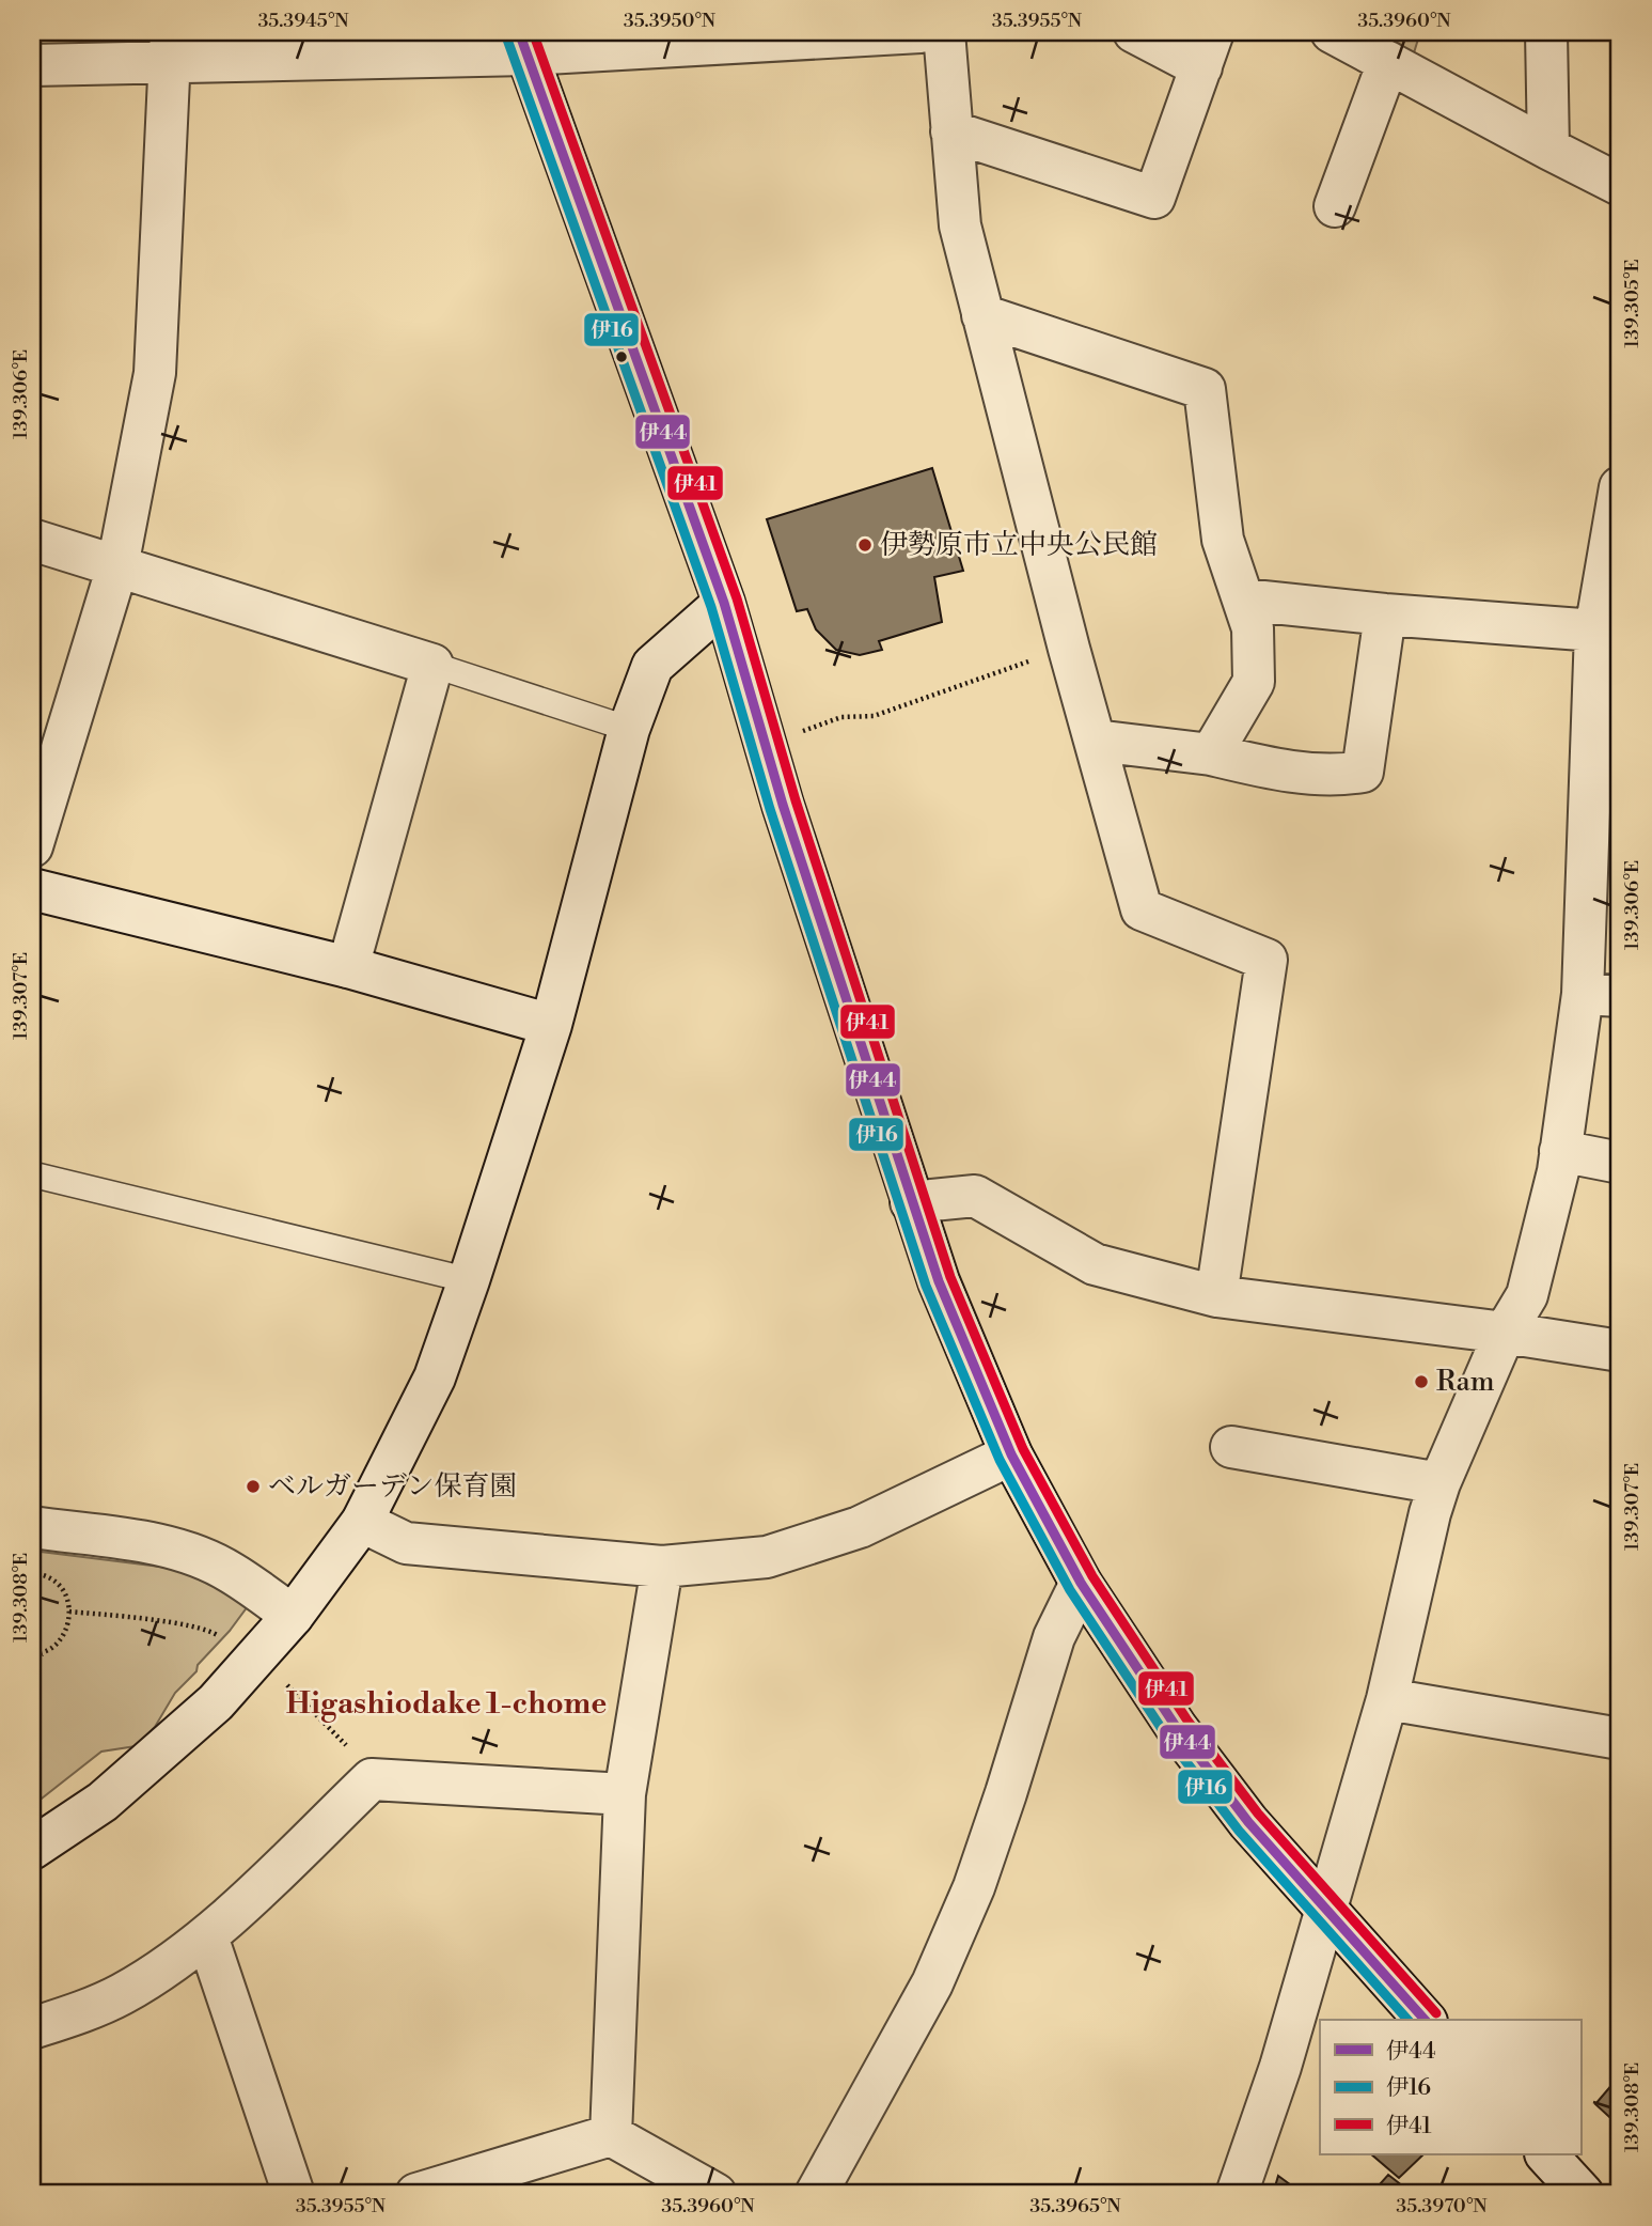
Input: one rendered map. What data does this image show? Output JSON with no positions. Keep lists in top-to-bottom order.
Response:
{
  "districts": ["Higashiodake 1-chome"],
  "places": ["伊勢原市立中央公民館", "Ram", "ベルガーデン保育園"],
  "lines": ["transit line 伊44", "transit line 伊41", "transit line 伊16"],
  "legend": ["伊44", "伊16", "伊41"],
  "coordinates": [
    "35.3945°N",
    "35.3950°N",
    "35.3955°N",
    "35.3960°N",
    "139.305°E",
    "139.306°E",
    "139.307°E",
    "139.308°E",
    "35.3965°N",
    "35.3970°N"
  ]
}
